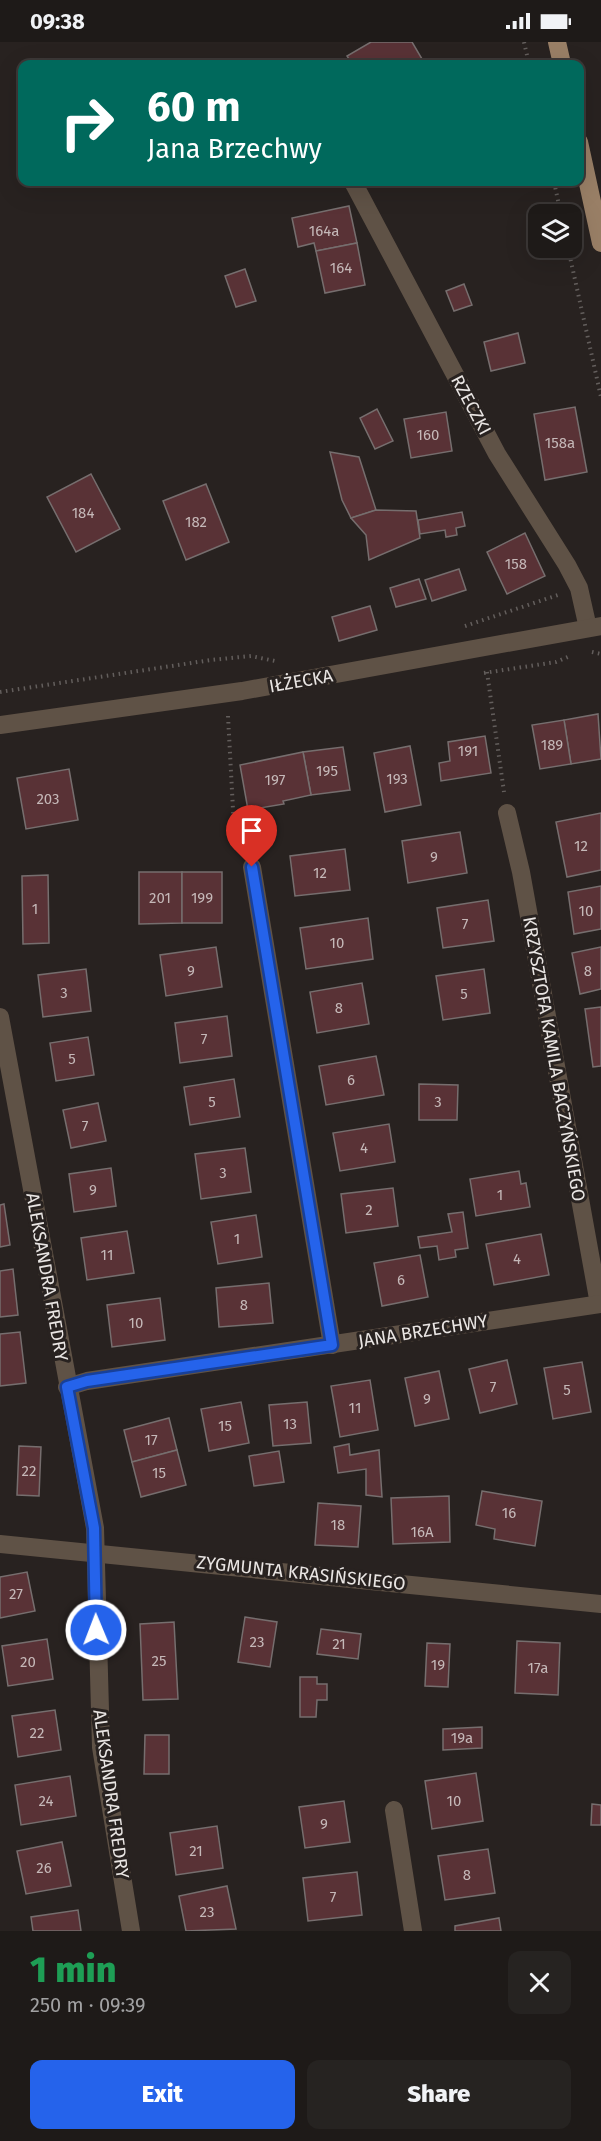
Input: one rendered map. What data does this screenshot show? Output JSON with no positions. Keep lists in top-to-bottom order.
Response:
{
  "streets": {
    "street": [
      "RZECZKI",
      "IŁŻECKA",
      "KRZYSZTOFA KAMILA BACZYŃSKIEGO",
      "ALEKSANDRA FREDRY",
      "JANA BRZECHWY",
      "ZYGMUNTA KRASIŃSKIEGO"
    ]
  },
  "crossings": [
    ["RZECZKI", "IŁŻECKA"],
    ["KRZYSZTOFA KAMILA BACZYŃSKIEGO", "JANA BRZECHWY"],
    ["ALEKSANDRA FREDRY", "JANA BRZECHWY"],
    ["ALEKSANDRA FREDRY", "ZYGMUNTA KRASIŃSKIEGO"]
  ],
  "house_numbers": [
    "164a",
    "164",
    "160",
    "158a",
    "184",
    "182",
    "158",
    "189",
    "191",
    "195",
    "193",
    "197",
    "203",
    "12",
    "9",
    "12",
    "201",
    "199",
    "1",
    "10",
    "7",
    "10",
    "9",
    "8",
    "3",
    "5",
    "8",
    "7",
    "5",
    "6",
    "5",
    "3",
    "7",
    "4",
    "3",
    "9",
    "1",
    "2",
    "1",
    "11",
    "4",
    "6",
    "8",
    "10",
    "7",
    "5",
    "9",
    "11",
    "13",
    "15",
    "17",
    "22",
    "15",
    "16",
    "18",
    "16A",
    "27",
    "23",
    "21",
    "25",
    "20",
    "19",
    "17a",
    "22",
    "19a",
    "24",
    "10",
    "9",
    "21",
    "26",
    "8",
    "7",
    "23"
  ],
  "page": {
    "status": "09:38",
    "turn": ["60 m", "Jana Brzechwy"],
    "heading": ["1 min", "250 m · 09:39"],
    "buttons": ["Exit", "Share"]
  }
}
